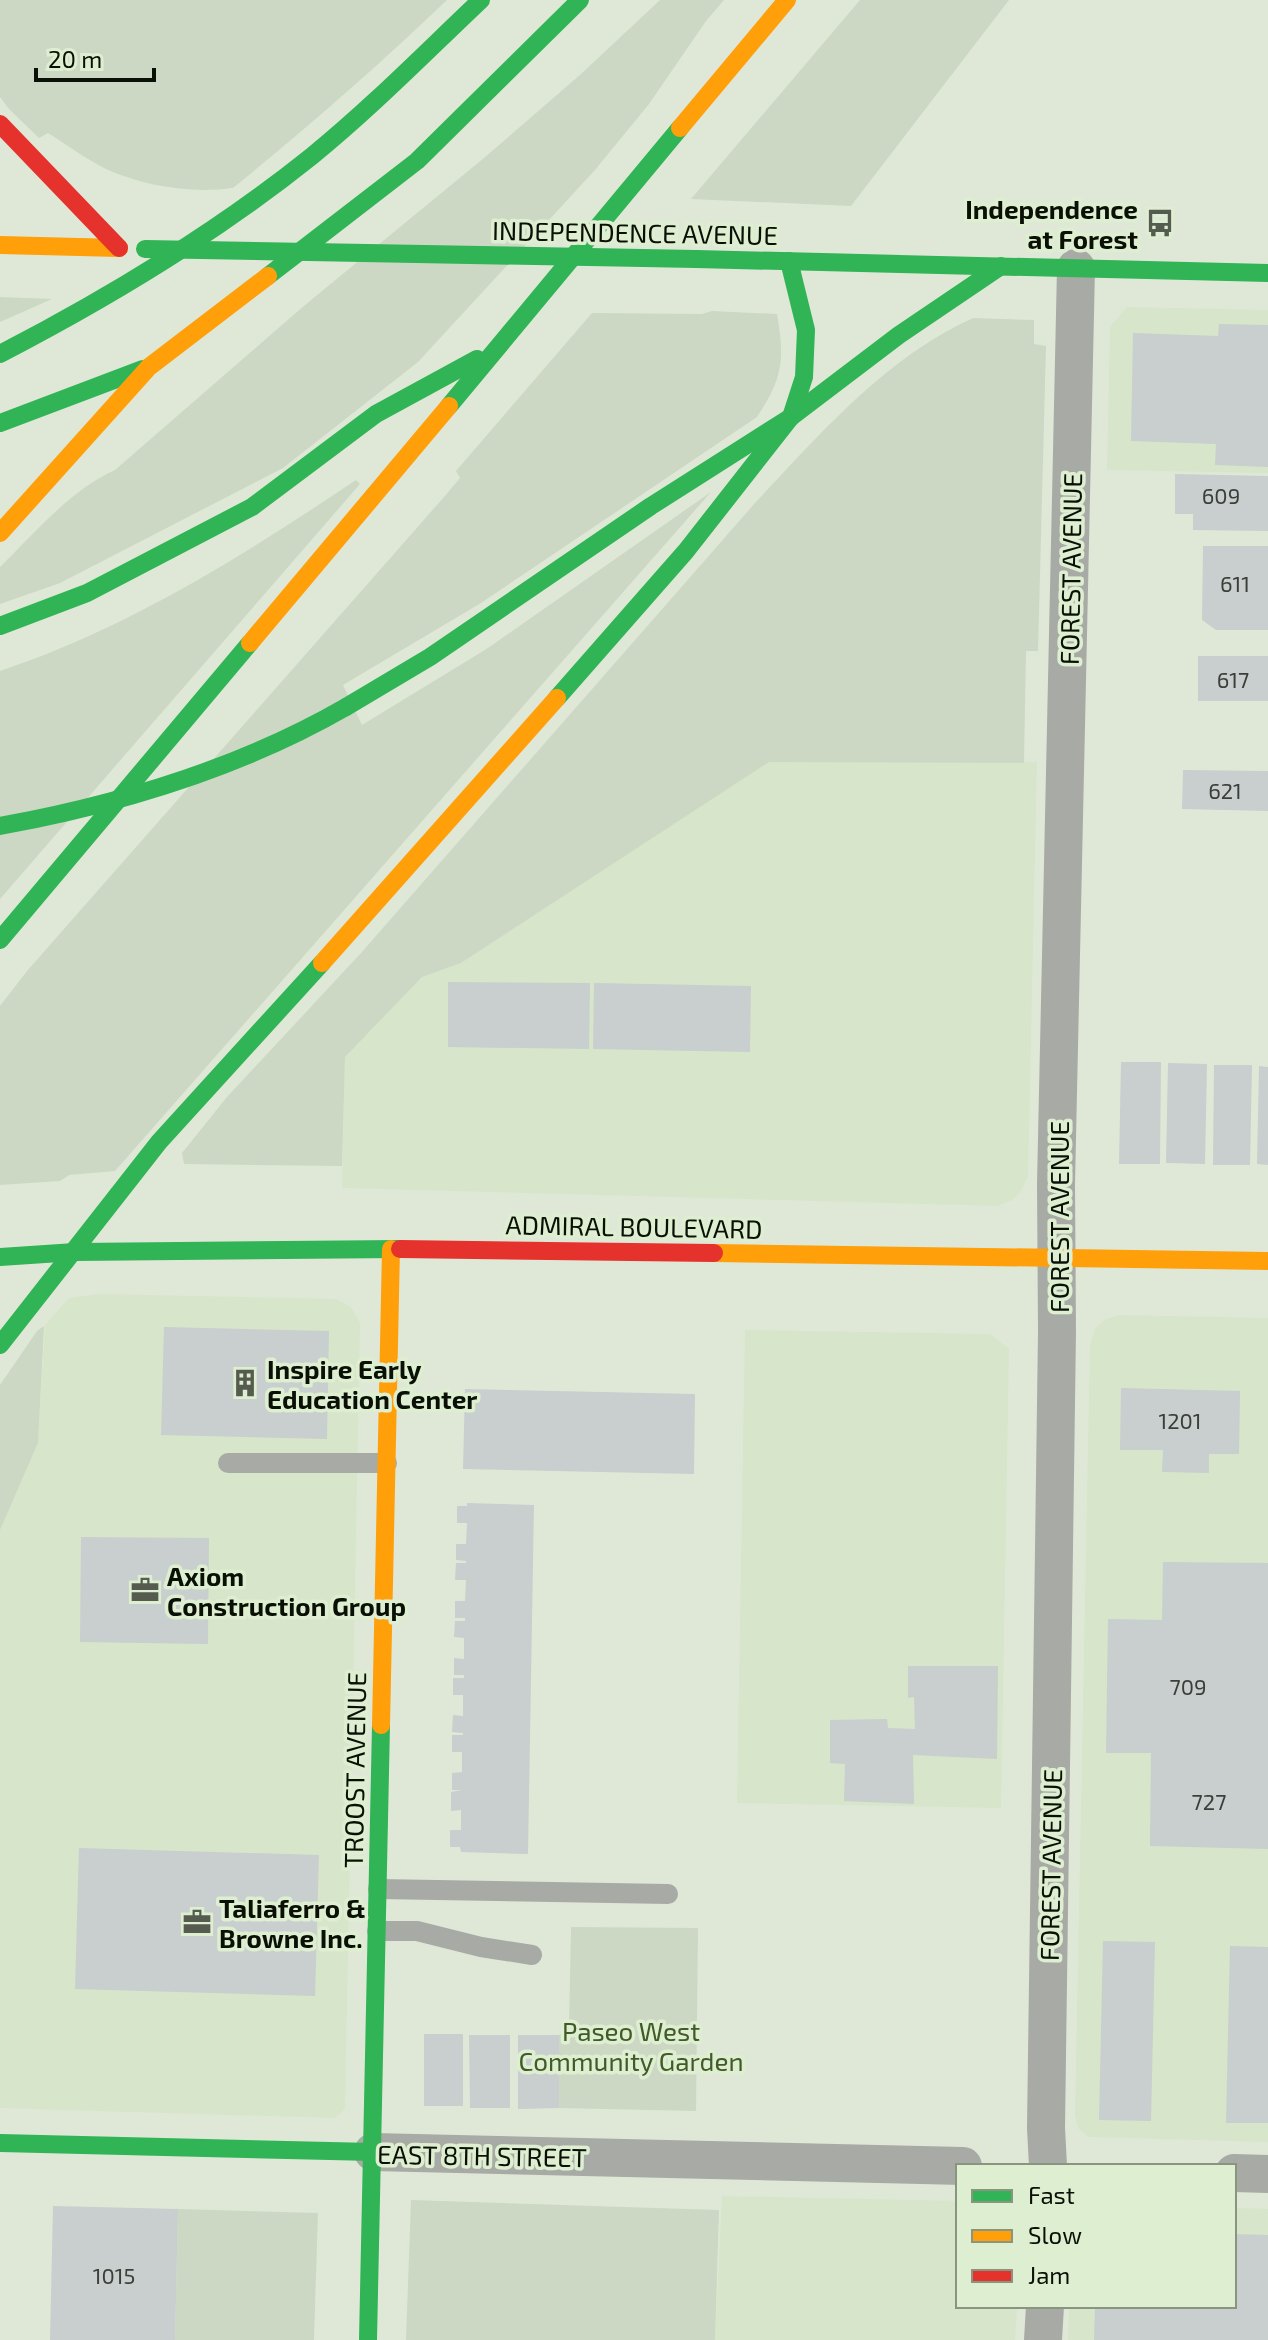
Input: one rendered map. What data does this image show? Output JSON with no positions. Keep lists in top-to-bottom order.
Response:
{
  "streets": {
    "main road": [
      "INDEPENDENCE AVENUE",
      "ADMIRAL BOULEVARD",
      "TROOST AVENUE",
      "EAST 8TH STREET"
    ],
    "street": ["FOREST AVENUE"]
  },
  "crossings": [
    ["INDEPENDENCE AVENUE", "FOREST AVENUE"],
    ["FOREST AVENUE", "ADMIRAL BOULEVARD"],
    ["ADMIRAL BOULEVARD", "TROOST AVENUE"],
    ["TROOST AVENUE", "EAST 8TH STREET"]
  ],
  "parks": ["Paseo West Community Garden"],
  "places": {
    "bus stop": ["Independence at Forest"],
    "building": ["Inspire Early Education Center"],
    "office": ["Axiom Construction Group", "Taliaferro & Browne Inc."]
  },
  "house_numbers": [
    "609",
    "611",
    "617",
    "621",
    "1201",
    "709",
    "727",
    "1015"
  ],
  "legend": ["Fast", "Slow", "Jam"],
  "scale_bar": "20 m"
}
